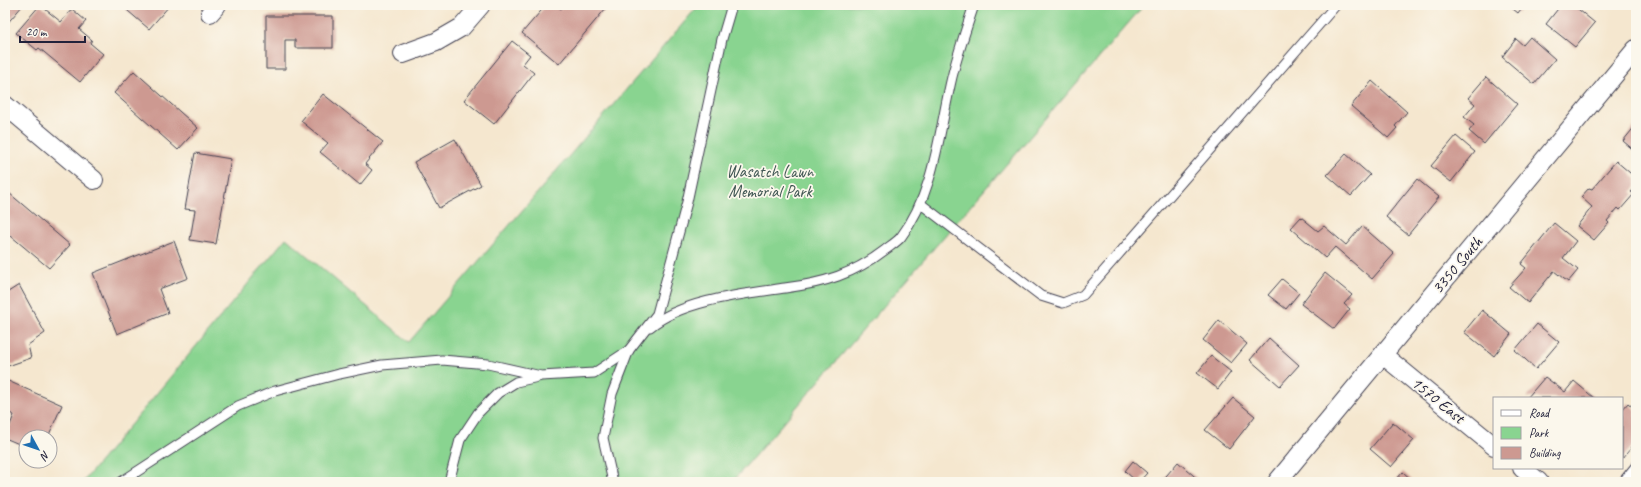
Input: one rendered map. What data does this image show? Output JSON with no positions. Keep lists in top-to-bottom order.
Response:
{
  "streets": {
    "street": ["3350 South", "1570 East"]
  },
  "crossings": [
    ["3350 South", "1570 East"]
  ],
  "parks": ["Wasatch Lawn Memorial Park"],
  "legend": ["Road", "Park", "Building"],
  "scale_bar": "20 m",
  "north": "bottom right"
}
